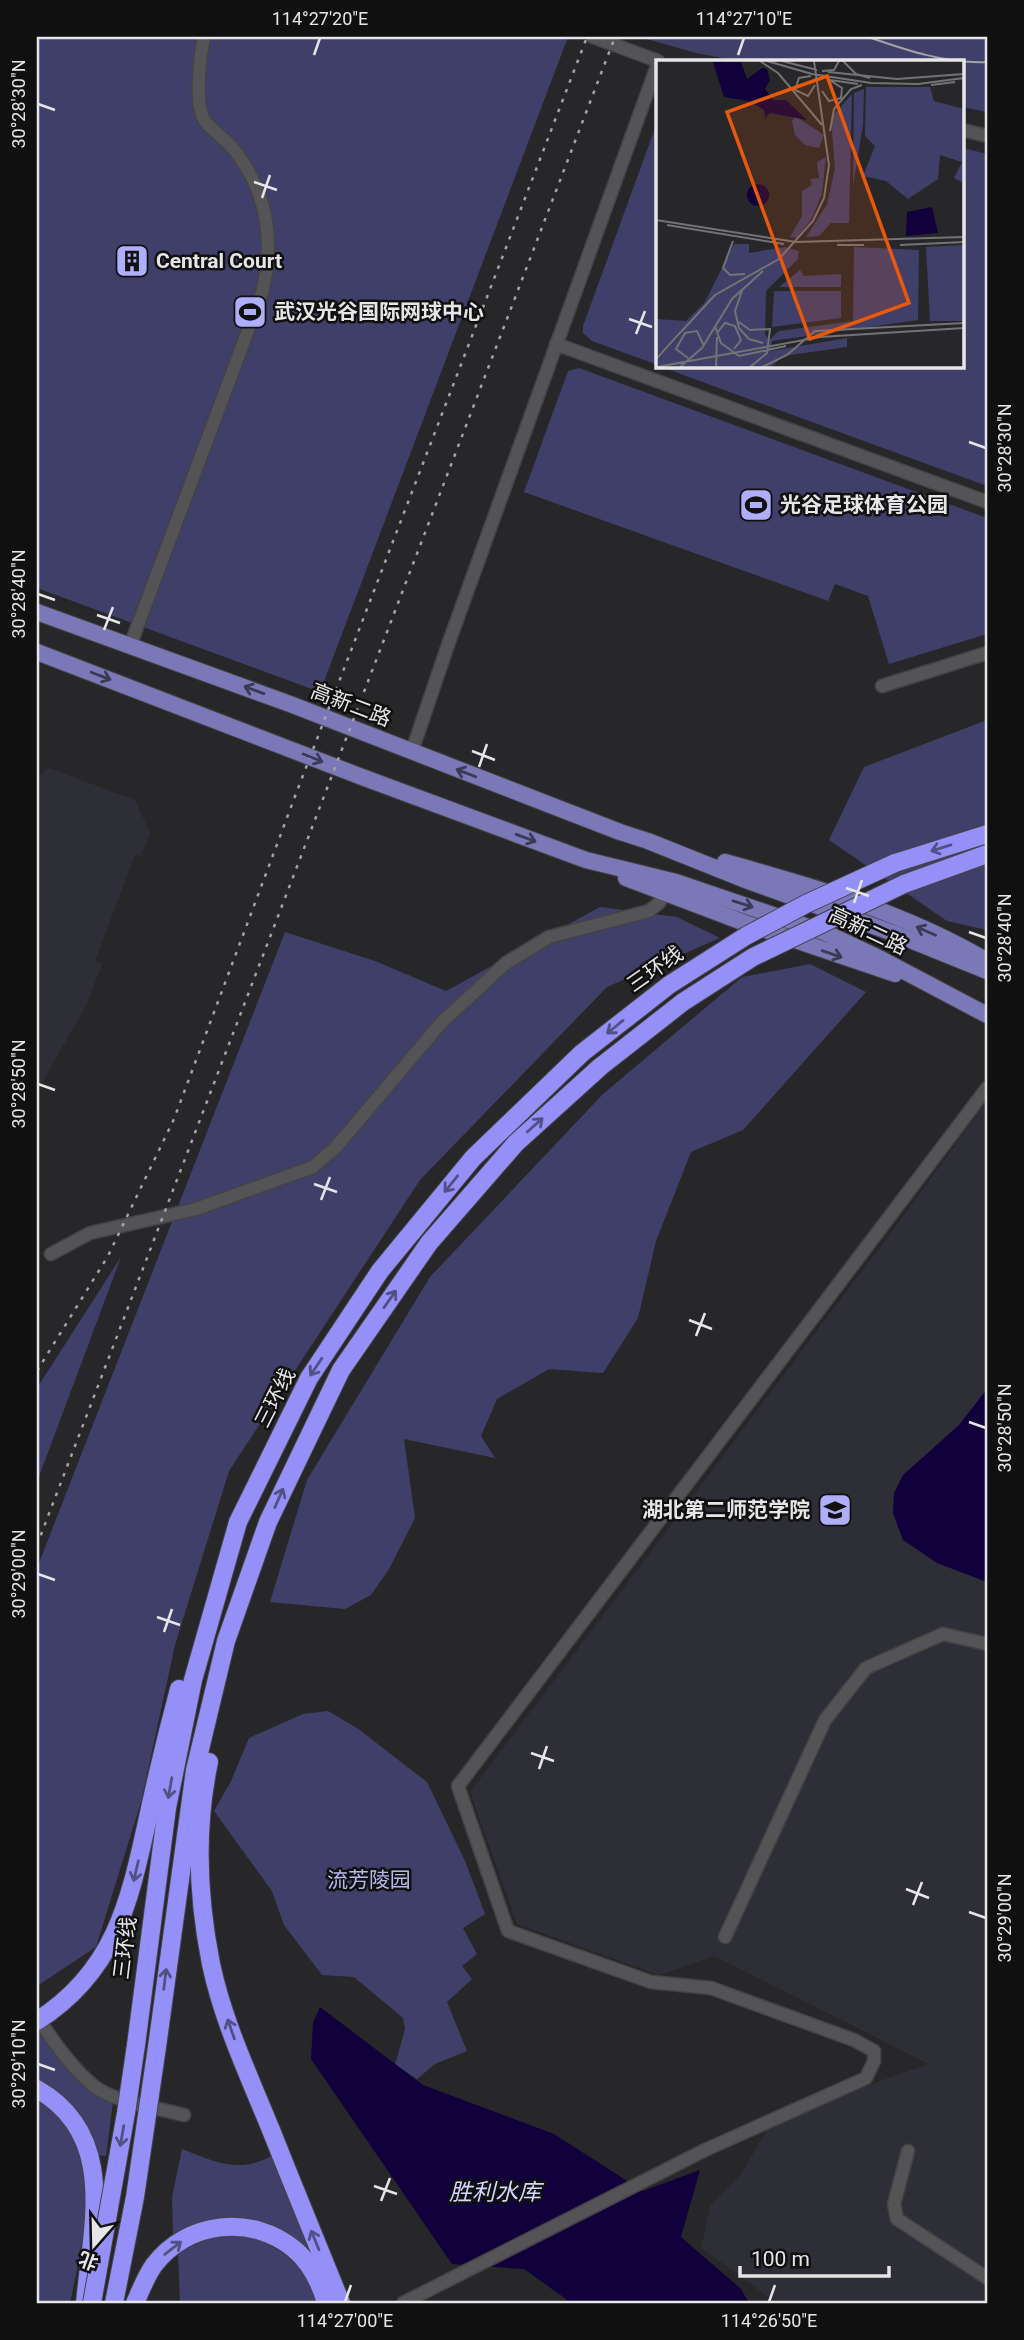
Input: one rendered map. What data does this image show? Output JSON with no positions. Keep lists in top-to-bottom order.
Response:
{
  "streets": {
    "highway": ["三环线"],
    "main road": ["高新二路"]
  },
  "water": ["胜利水库"],
  "parks": ["流芳陵园"],
  "places": {
    "building": ["Central Court"],
    "sports": ["武汉光谷国际网球中心", "光谷足球体育公园"],
    "school or university": ["湖北第二师范学院"]
  },
  "scale_bar": "100 m",
  "north": "bottom",
  "coordinates": [
    "114°27'20\"E",
    "114°27'10\"E",
    "30°28'30\"N",
    "30°28'40\"N",
    "30°28'50\"N",
    "30°29'00\"N",
    "30°29'10\"N",
    "114°27'00\"E",
    "114°26'50\"E"
  ]
}
